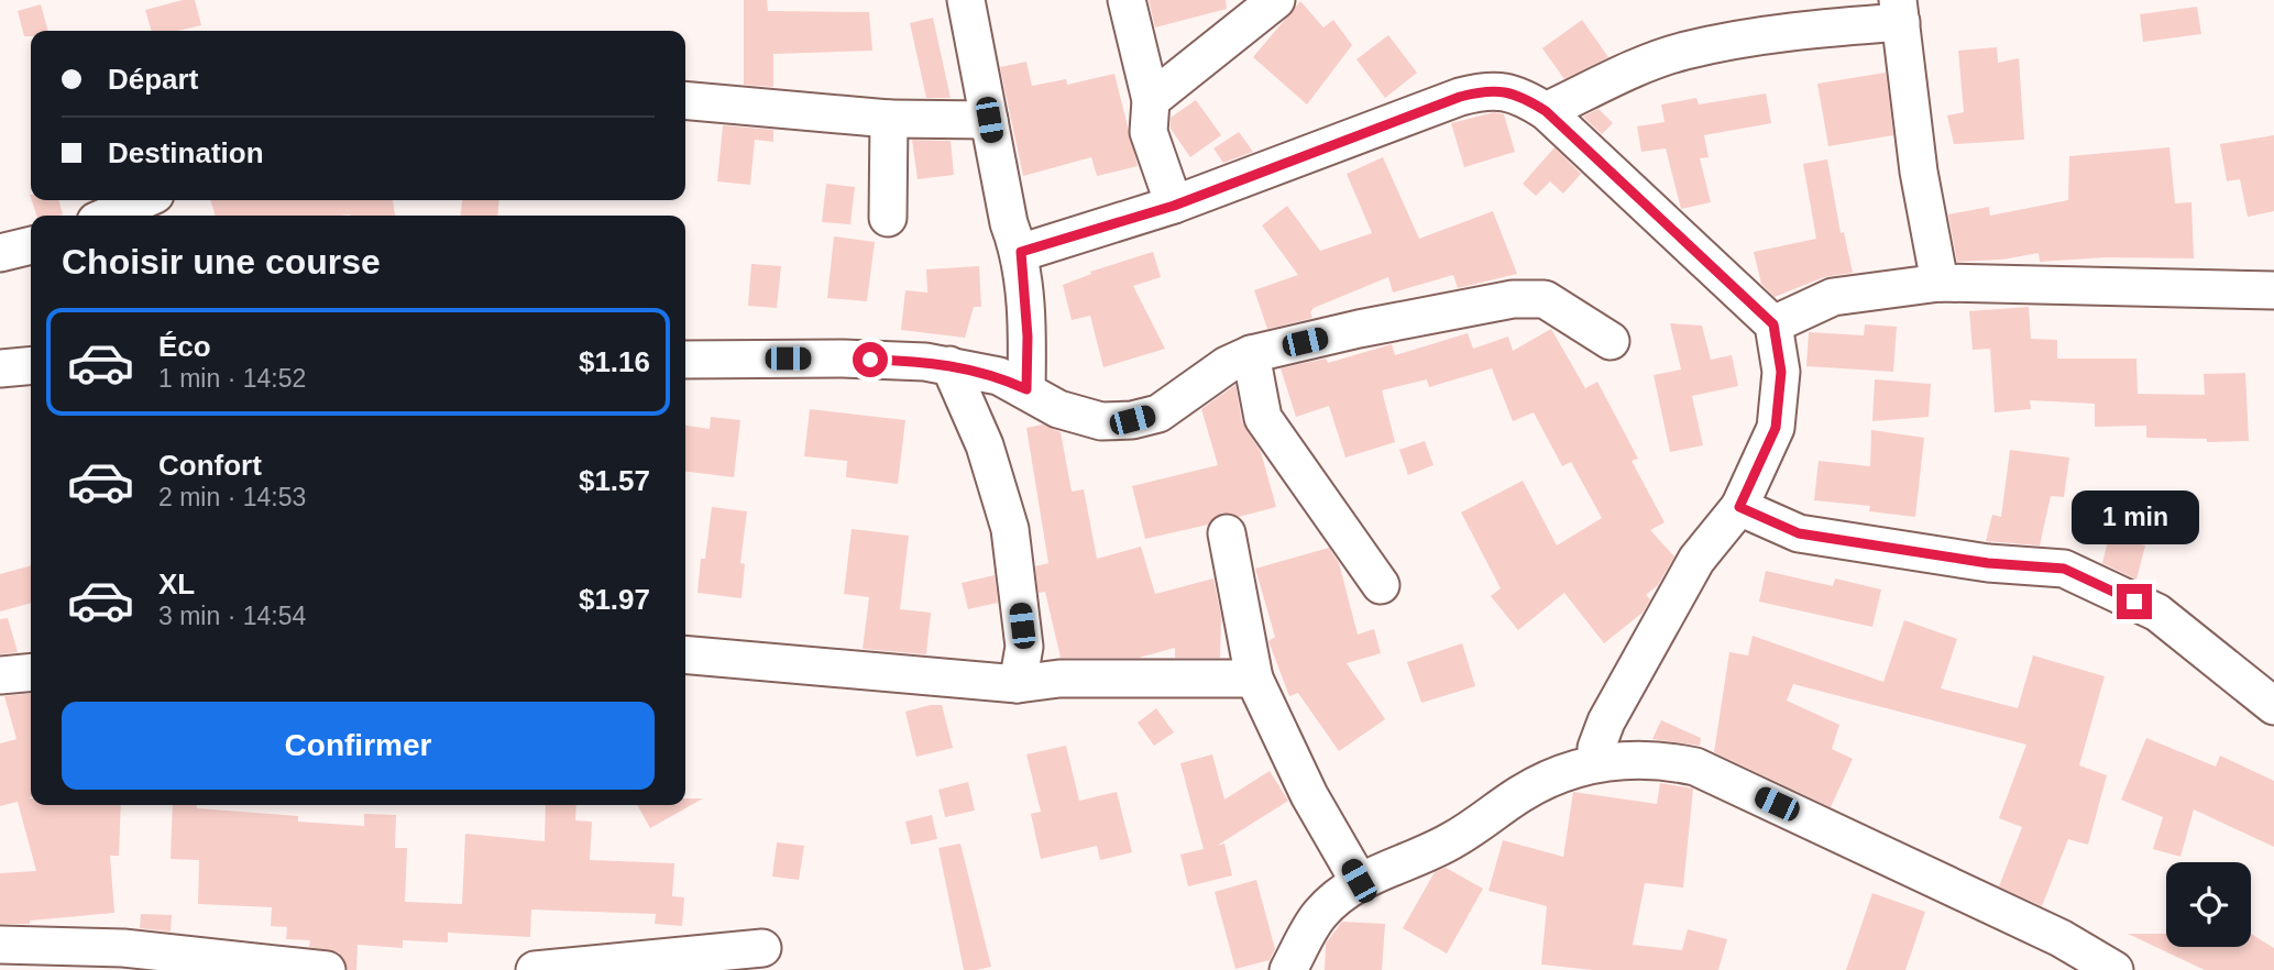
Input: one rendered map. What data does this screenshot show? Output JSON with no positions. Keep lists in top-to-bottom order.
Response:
{
  "page": {
    "banner": ["Départ", "Destination"],
    "heading": "Choisir une course",
    "list": [
      {
        "name": "Éco",
        "note": "1 min · 14:52",
        "value": "$1.16"
      },
      {
        "name": "Confort",
        "note": "2 min · 14:53",
        "value": "$1.57"
      },
      {
        "name": "XL",
        "note": "3 min · 14:54",
        "value": "$1.97"
      }
    ],
    "bubble": "1 min",
    "buttons": "Confirmer"
  }
}
